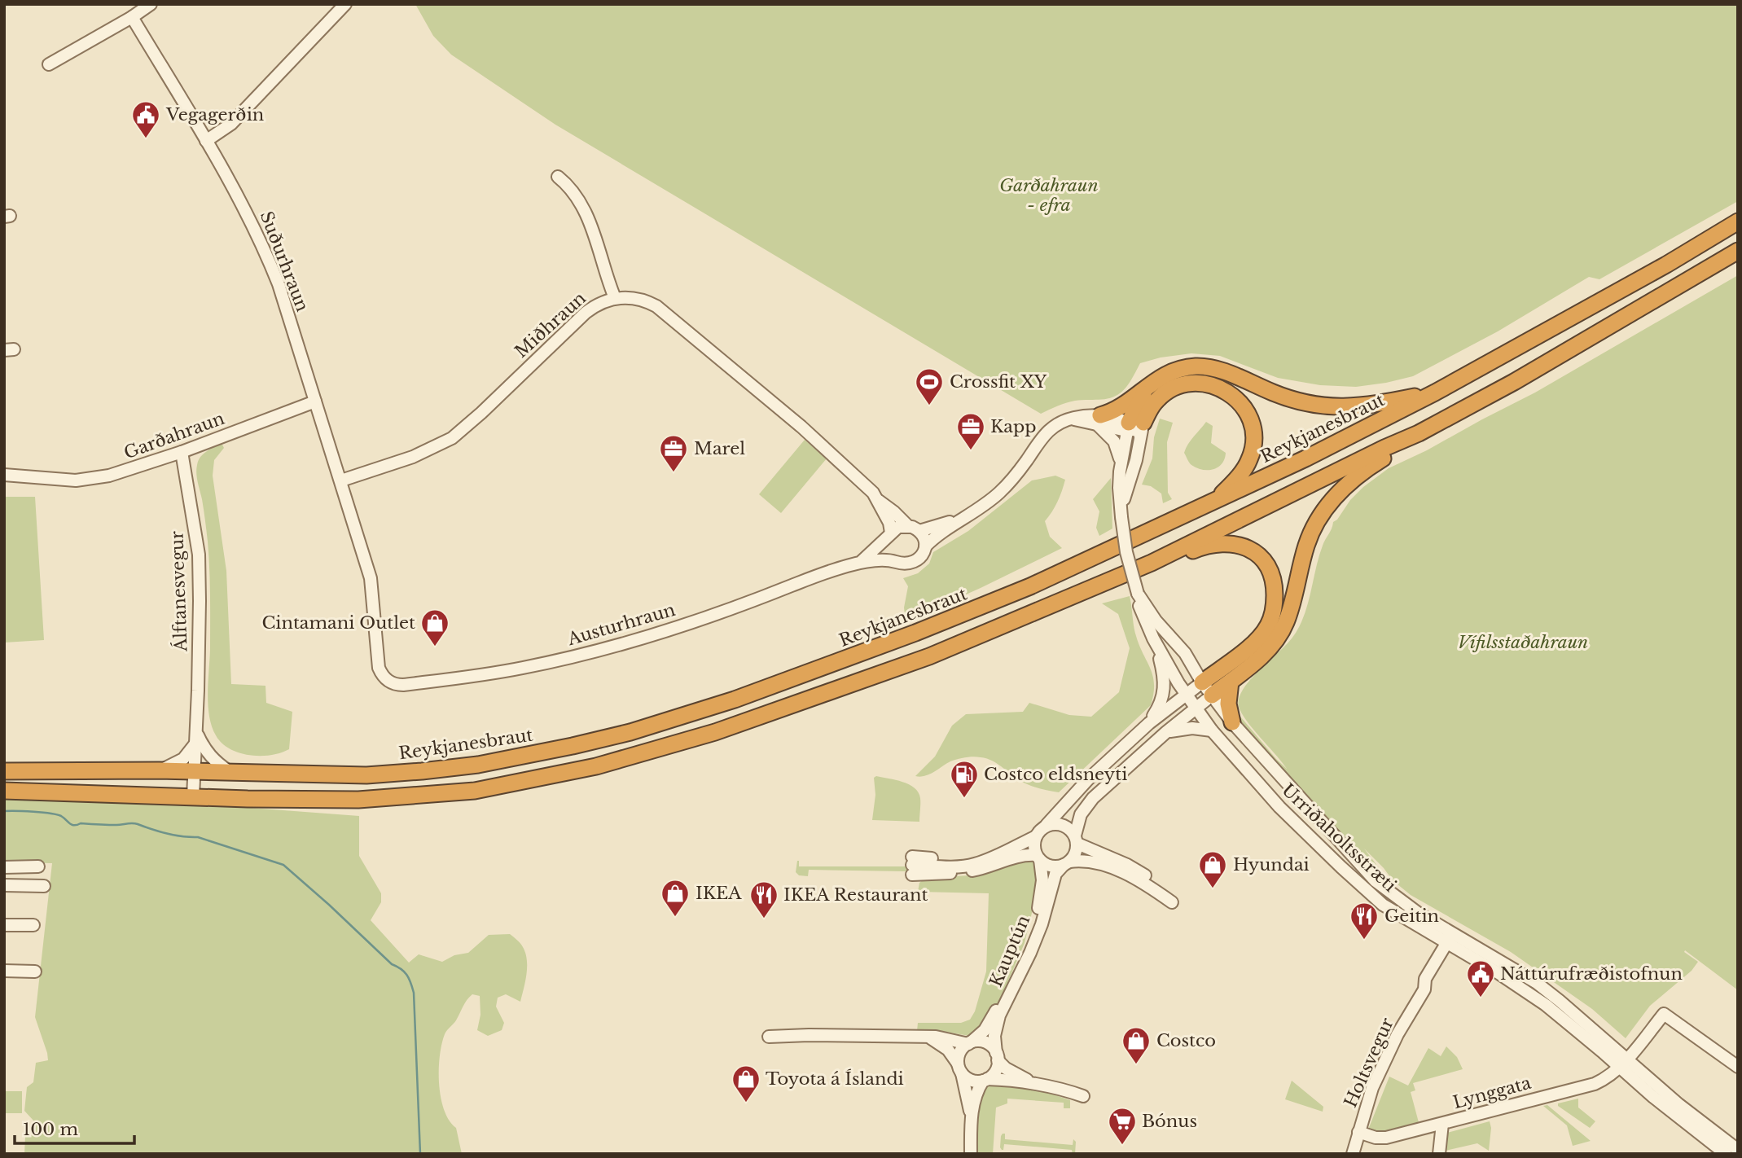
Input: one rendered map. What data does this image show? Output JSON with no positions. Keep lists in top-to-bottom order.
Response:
{
  "streets": {
    "highway": ["Reykjanesbraut"],
    "street": [
      "Suðurhraun",
      "Miðhraun",
      "Garðahraun",
      "Álftanesvegur",
      "Austurhraun",
      "Urriðaholtsstræti",
      "Kauptún",
      "Holtsvegur",
      "Lynggata"
    ]
  },
  "crossings": [
    ["Suðurhraun", "Garðahraun"],
    ["Miðhraun", "Austurhraun"],
    ["Reykjanesbraut", "Álftanesvegur"],
    ["Garðahraun", "Álftanesvegur"],
    ["Urriðaholtsstræti", "Kauptún"],
    ["Urriðaholtsstræti", "Holtsvegur"],
    ["Urriðaholtsstræti", "Lynggata"],
    ["Holtsvegur", "Lynggata"]
  ],
  "parks": ["Garðahraun - efra", "Vífilsstaðahraun"],
  "places": {
    "public building": ["Vegagerðin", "Náttúrufræðistofnun"],
    "sports": ["Crossfit XY"],
    "office": ["Kapp", "Marel"],
    "shop": [
      "Cintamani Outlet",
      "Hyundai",
      "IKEA",
      "Costco",
      "Toyota á Íslandi"
    ],
    "fuel station": ["Costco eldsneyti"],
    "restaurant": ["IKEA Restaurant", "Geitin"],
    "supermarket": ["Bónus"]
  },
  "scale_bar": "100 m"
}
